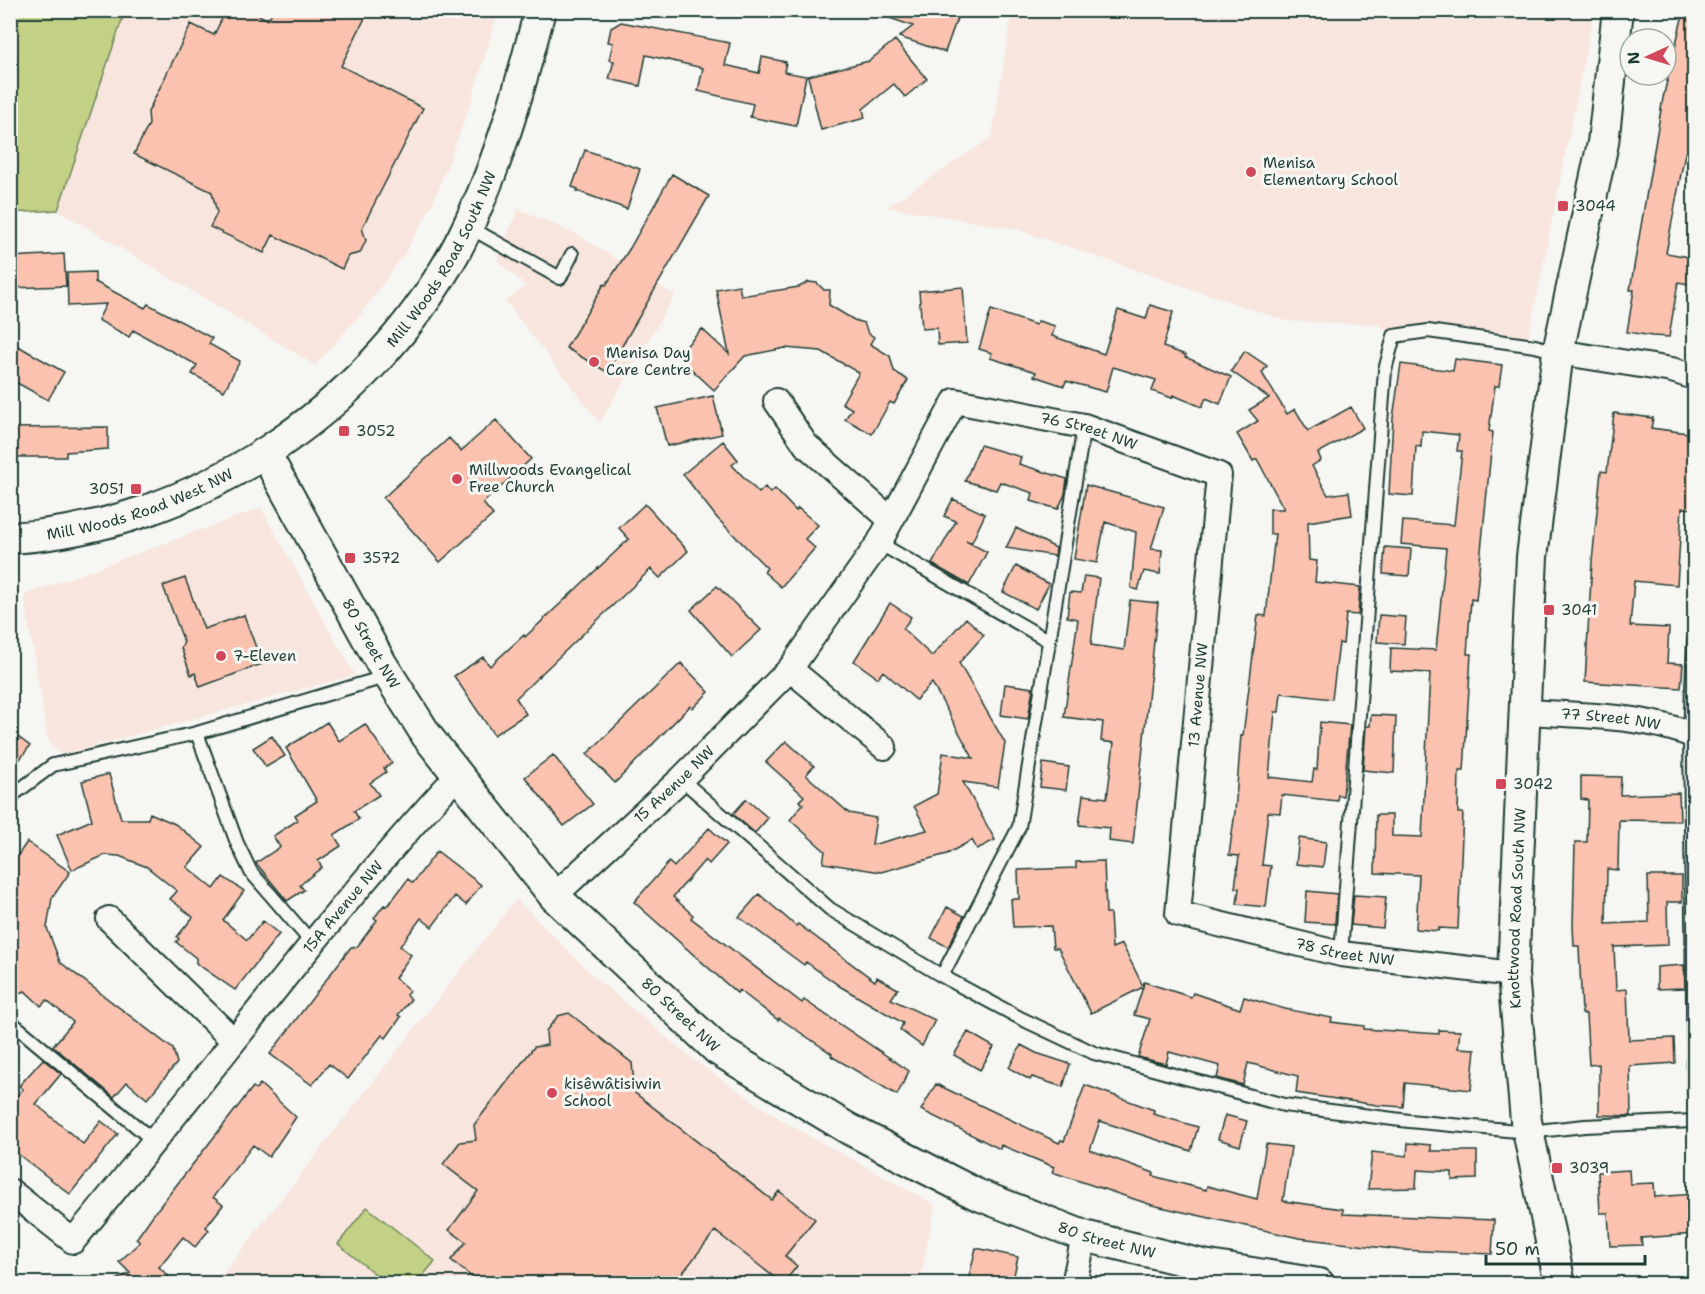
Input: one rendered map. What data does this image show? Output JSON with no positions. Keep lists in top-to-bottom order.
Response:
{
  "streets": {
    "street": [
      "Mill Woods Road South NW",
      "76 Street NW",
      "Mill Woods Road West NW",
      "80 Street NW",
      "13 Avenue NW",
      "77 Street NW",
      "15 Avenue NW",
      "15A Avenue NW",
      "Knottwood Road South NW",
      "78 Street NW"
    ]
  },
  "crossings": [
    ["Mill Woods Road South NW", "Mill Woods Road West NW"],
    ["Mill Woods Road South NW", "80 Street NW"],
    ["76 Street NW", "13 Avenue NW"],
    ["76 Street NW", "15 Avenue NW"],
    ["Mill Woods Road West NW", "80 Street NW"],
    ["80 Street NW", "15 Avenue NW"],
    ["80 Street NW", "15A Avenue NW"],
    ["13 Avenue NW", "78 Street NW"],
    ["77 Street NW", "Knottwood Road South NW"],
    ["Knottwood Road South NW", "78 Street NW"]
  ],
  "places": {
    "other": [
      "Menisa Elementary School",
      "Menisa Day Care Centre",
      "Millwoods Evangelical Free Church",
      "7-Eleven",
      "kisêwâtisiwin School"
    ],
    "transit": [
      "3044",
      "3052",
      "3051",
      "3572",
      "3041",
      "3042",
      "3039"
    ]
  },
  "scale_bar": "50 m",
  "north": "left"
}
